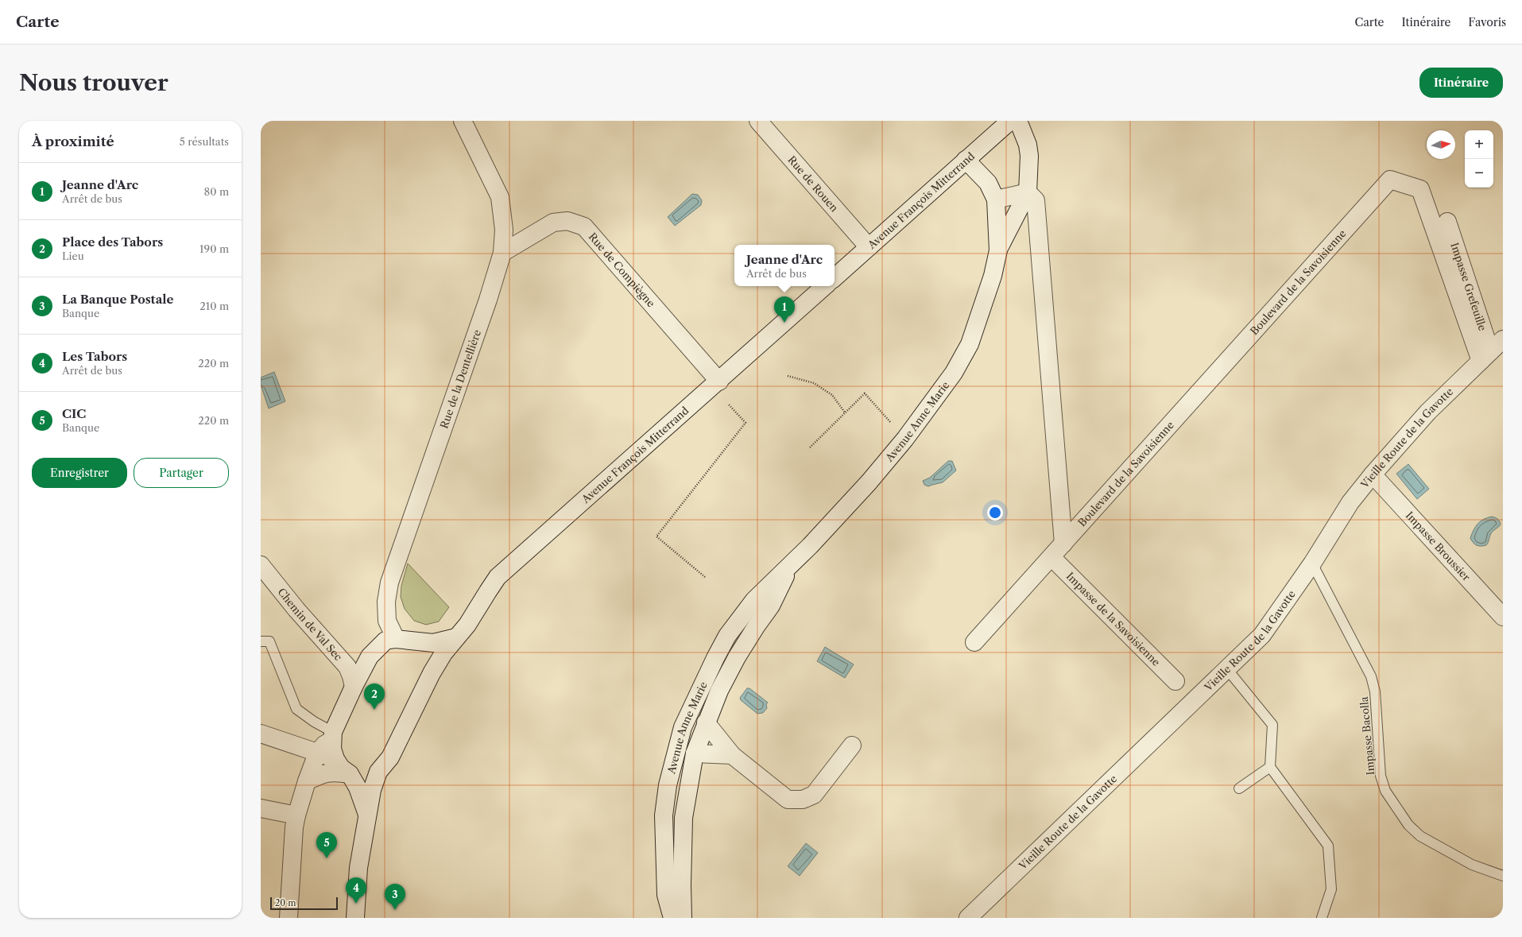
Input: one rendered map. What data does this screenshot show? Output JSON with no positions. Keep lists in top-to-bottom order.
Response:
{
  "streets": {
    "street": [
      "Rue de Rouen",
      "Avenue François Mitterrand",
      "Rue de Compiègne",
      "Boulevard de la Savoisienne",
      "Impasse Grefeuille",
      "Rue de la Dentellière",
      "Avenue Anne Marie",
      "Vieille Route de la Gavotte",
      "Impasse Broussier",
      "Impasse de la Savoisienne",
      "Chemin de Val Sec"
    ],
    "lane": ["Impasse Bacolla"]
  },
  "crossings": [
    ["Rue de Rouen", "Avenue François Mitterrand"],
    ["Avenue François Mitterrand", "Rue de Compiègne"],
    ["Avenue François Mitterrand", "Avenue Anne Marie"],
    ["Rue de Compiègne", "Rue de la Dentellière"],
    ["Boulevard de la Savoisienne", "Impasse Grefeuille"],
    ["Boulevard de la Savoisienne", "Avenue Anne Marie"],
    ["Boulevard de la Savoisienne", "Vieille Route de la Gavotte"],
    ["Boulevard de la Savoisienne", "Impasse de la Savoisienne"],
    ["Impasse Grefeuille", "Vieille Route de la Gavotte"],
    ["Vieille Route de la Gavotte", "Impasse Broussier"],
    ["Vieille Route de la Gavotte", "Impasse Bacolla"]
  ],
  "scale_bar": "20 m",
  "north": "right",
  "page": {
    "header": "Carte",
    "nav": ["Carte", "Itinéraire", "Favoris"],
    "buttons": [
      "Itinéraire",
      ["Enregistrer", "Partager"]
    ],
    "title": "Nous trouver",
    "heading": ["À proximité", "5 résultats"],
    "map_buttons": ["+", "−"],
    "list": [
      {
        "mark": "1",
        "name": "Jeanne d'Arc",
        "note": "Arrêt de bus",
        "value": "80 m"
      },
      {
        "mark": "2",
        "name": "Place des Tabors",
        "note": "Lieu",
        "value": "190 m"
      },
      {
        "mark": "3",
        "name": "La Banque Postale",
        "note": "Banque",
        "value": "210 m"
      },
      {
        "mark": "4",
        "name": "Les Tabors",
        "note": "Arrêt de bus",
        "value": "220 m"
      },
      {
        "mark": "5",
        "name": "CIC",
        "note": "Banque",
        "value": "220 m"
      }
    ],
    "popup": ["Jeanne d'Arc", "Arrêt de bus"],
    "pins": [
      "1",
      "2",
      "5",
      "4",
      "3"
    ],
    "scale": "20 m"
  }
}
